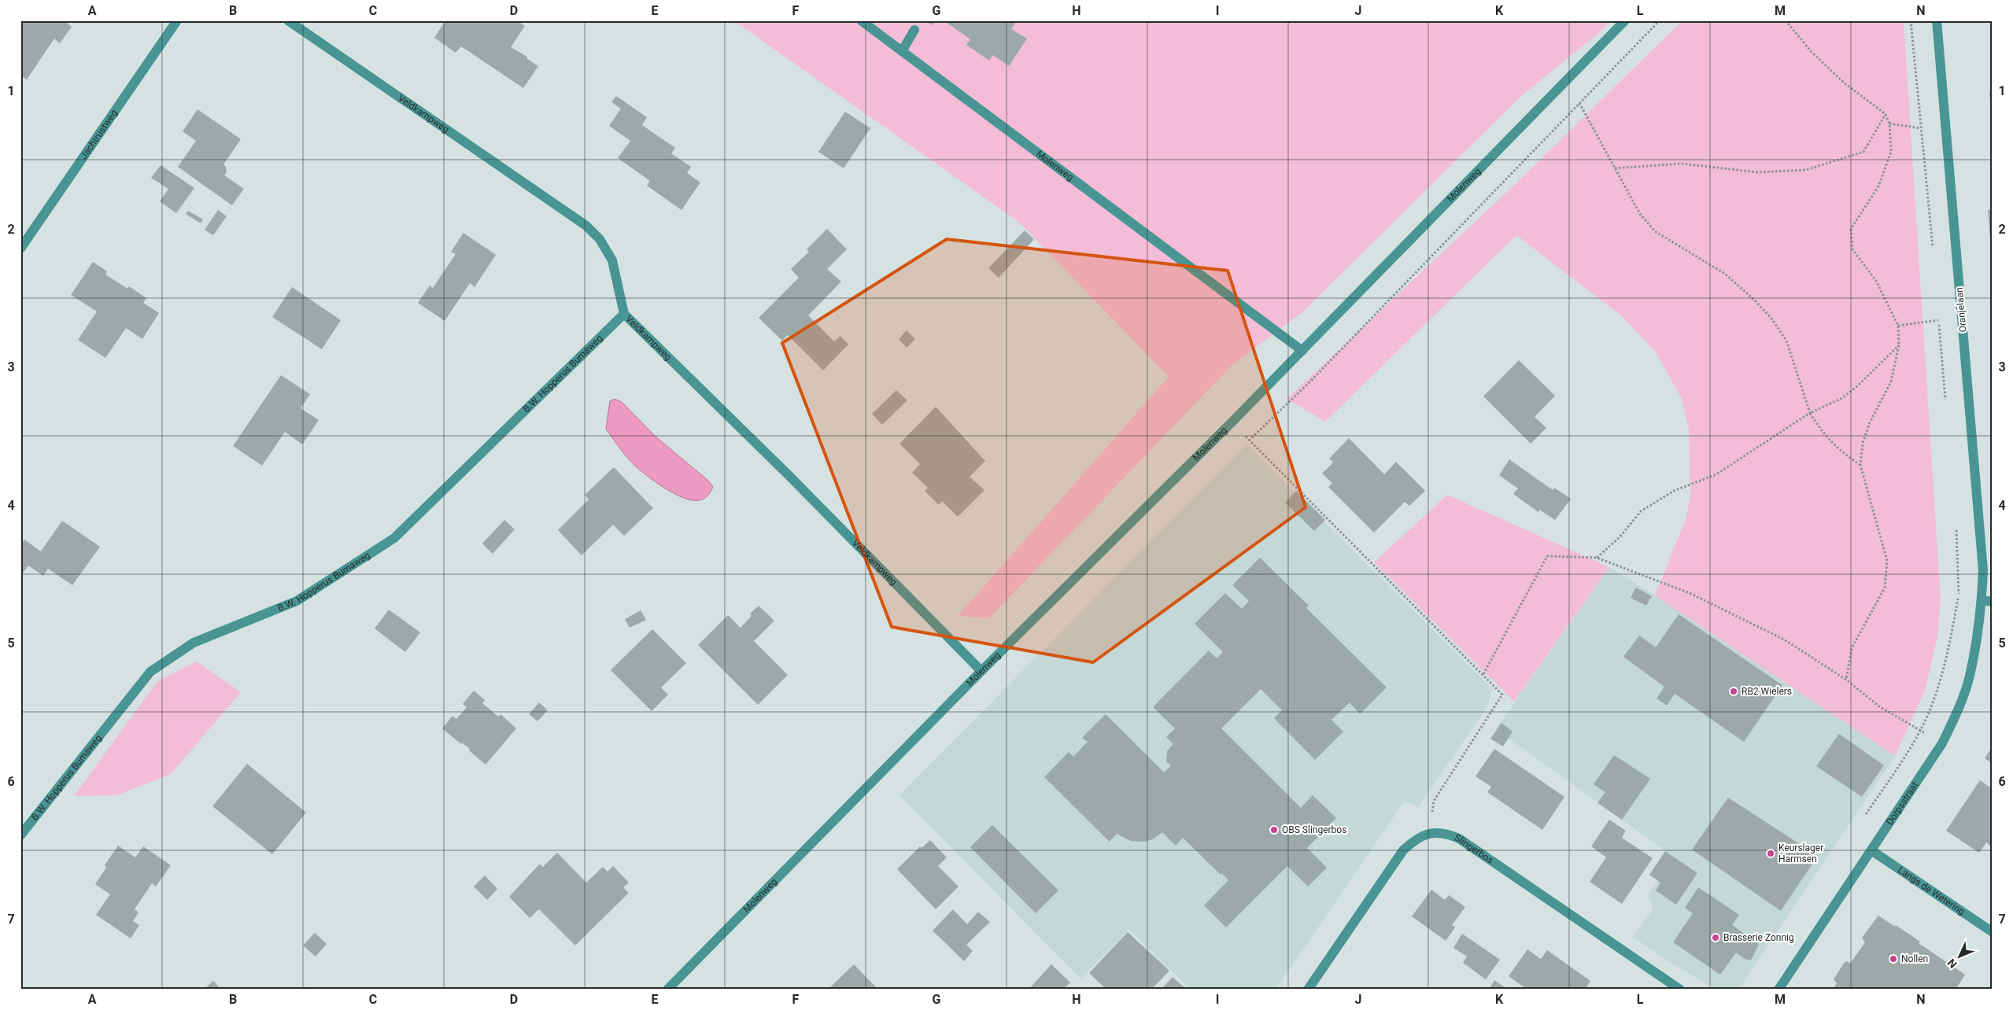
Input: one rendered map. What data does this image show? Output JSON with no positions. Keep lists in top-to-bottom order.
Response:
{
  "streets": {
    "street": [
      "Veldkampweg",
      "Jachtrustweg",
      "Molenweg",
      "Oranjelaan",
      "B.W. Hopperus Bumaweg",
      "Dorpsstraat",
      "Slingerbos",
      "Langs de Wetering"
    ]
  },
  "crossings": [
    ["Veldkampweg", "Molenweg"],
    ["Veldkampweg", "B.W. Hopperus Bumaweg"],
    ["Oranjelaan", "Dorpsstraat"],
    ["Dorpsstraat", "Langs de Wetering"]
  ],
  "places": [
    "RB2 Wielers",
    "OBS Slingerbos",
    "Keurslager Harmsen",
    "Brasserie Zonnig",
    "Nollen"
  ],
  "north": "bottom left",
  "grid": {
    "columns": [
      "A",
      "B",
      "C",
      "D",
      "E",
      "F",
      "G",
      "H",
      "I",
      "J",
      "K",
      "L",
      "M",
      "N"
    ],
    "rows": [
      "1",
      "2",
      "3",
      "4",
      "5",
      "6",
      "7"
    ]
  }
}
